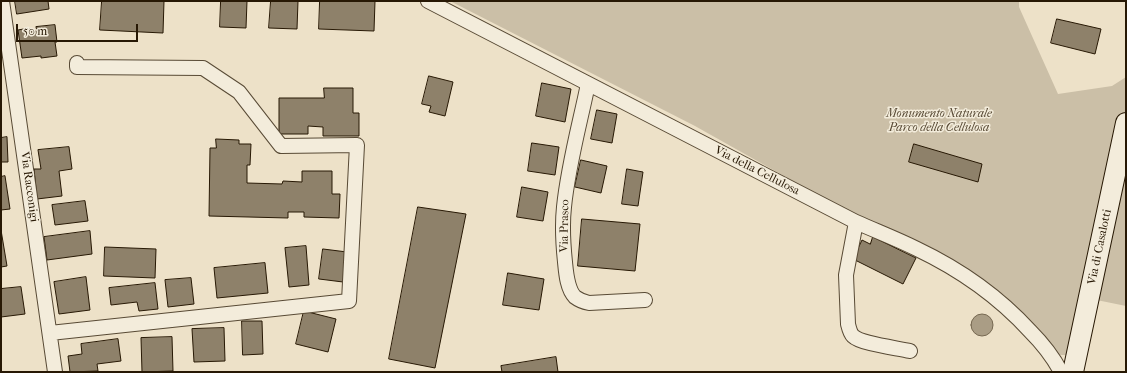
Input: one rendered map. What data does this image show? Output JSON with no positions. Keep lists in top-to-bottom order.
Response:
{
  "streets": {
    "street": [
      "Via della Cellulosa",
      "Via Racconigi",
      "Via Prasco",
      "Via di Casalotti"
    ]
  },
  "crossings": [
    ["Via della Cellulosa", "Via Prasco"]
  ],
  "parks": ["Monumento Naturale Parco della Cellulosa"],
  "scale_bar": "50 m"
}
